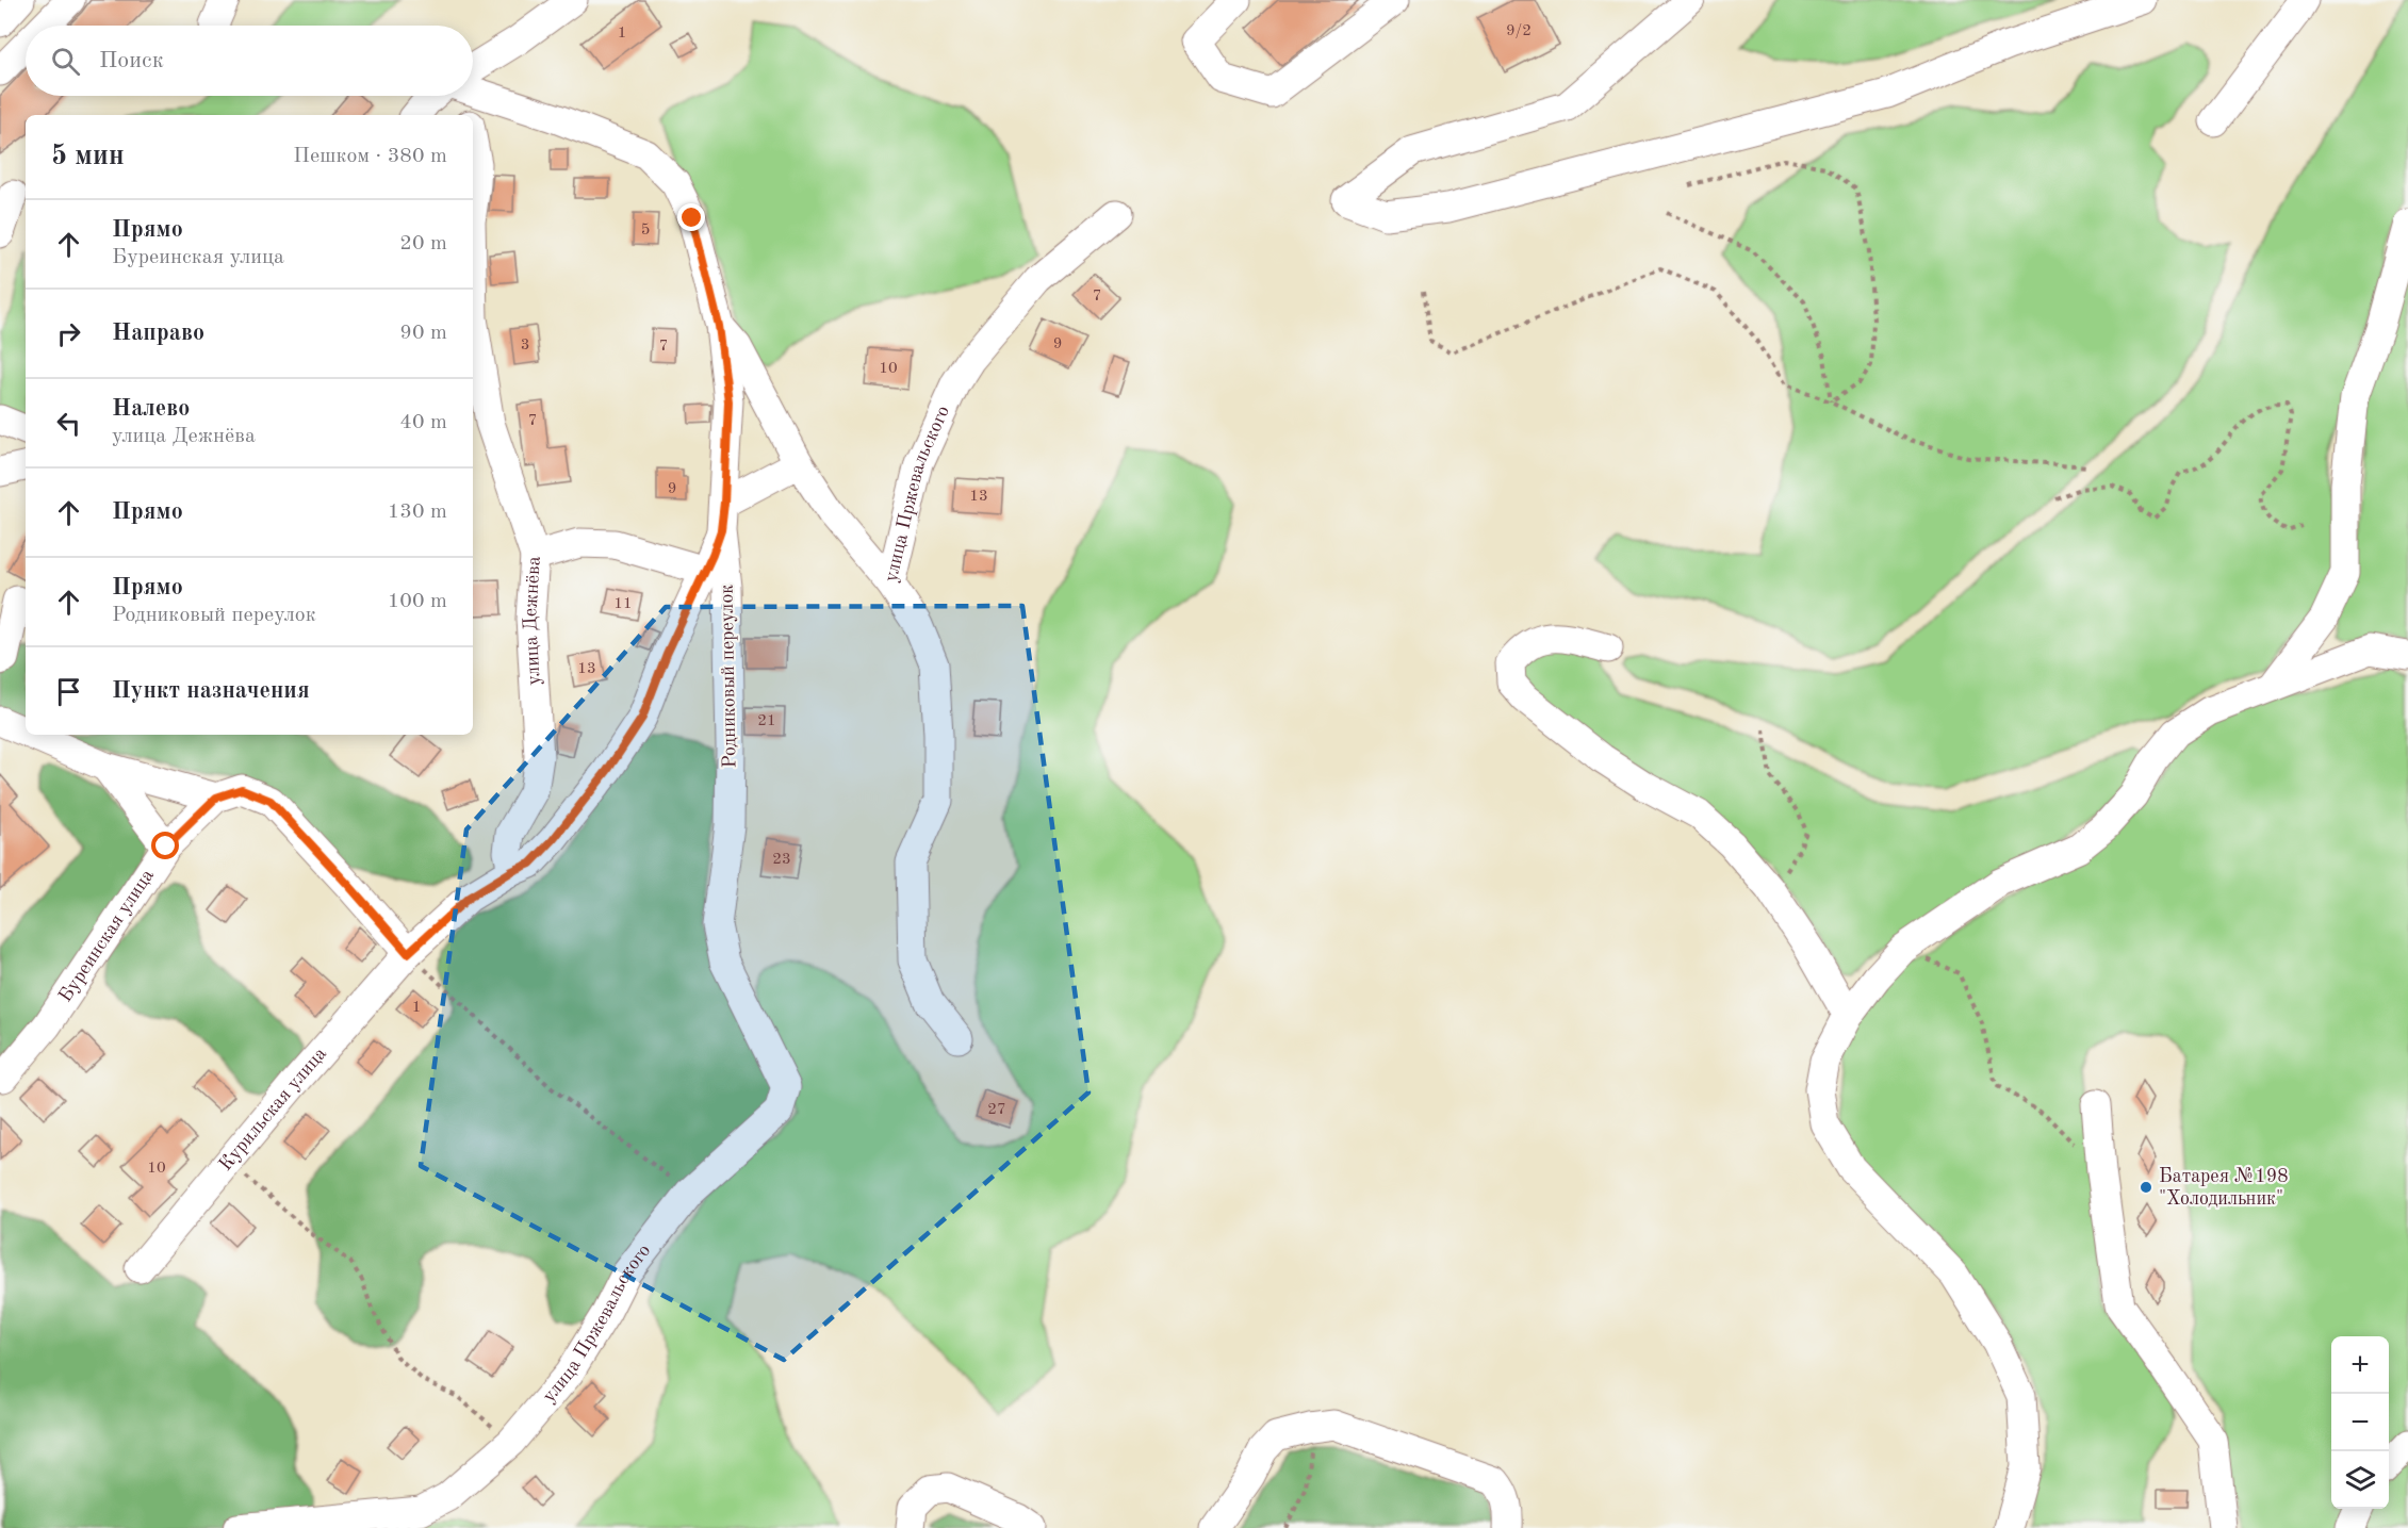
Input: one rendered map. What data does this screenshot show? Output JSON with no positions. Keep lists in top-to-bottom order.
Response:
{
  "streets": {
    "street": [
      "улица Пржевальского",
      "улица Дежнёва",
      "Родниковый переулок",
      "Буреинская улица",
      "Курильская улица"
    ]
  },
  "crossings": [
    ["улица Пржевальского", "Родниковый переулок"]
  ],
  "places": ["Батарея №198 \"Холодильник\""],
  "house_numbers": [
    "9/2",
    "1",
    "5",
    "7",
    "9",
    "3",
    "7",
    "10",
    "7",
    "9",
    "13",
    "11",
    "13",
    "21",
    "23",
    "1",
    "27",
    "10"
  ],
  "page": {
    "search": "Поиск",
    "heading": ["5 мин", "Пешком · 380 m"],
    "list": [
      ["Прямо", "Буреинская улица", "20 m"],
      ["Направо", "90 m"],
      ["Налево", "улица Дежнёва", "40 m"],
      ["Прямо", "130 m"],
      ["Прямо", "Родниковый переулок", "100 m"],
      "Пункт назначения"
    ],
    "map_buttons": ["+", "−"]
  }
}
